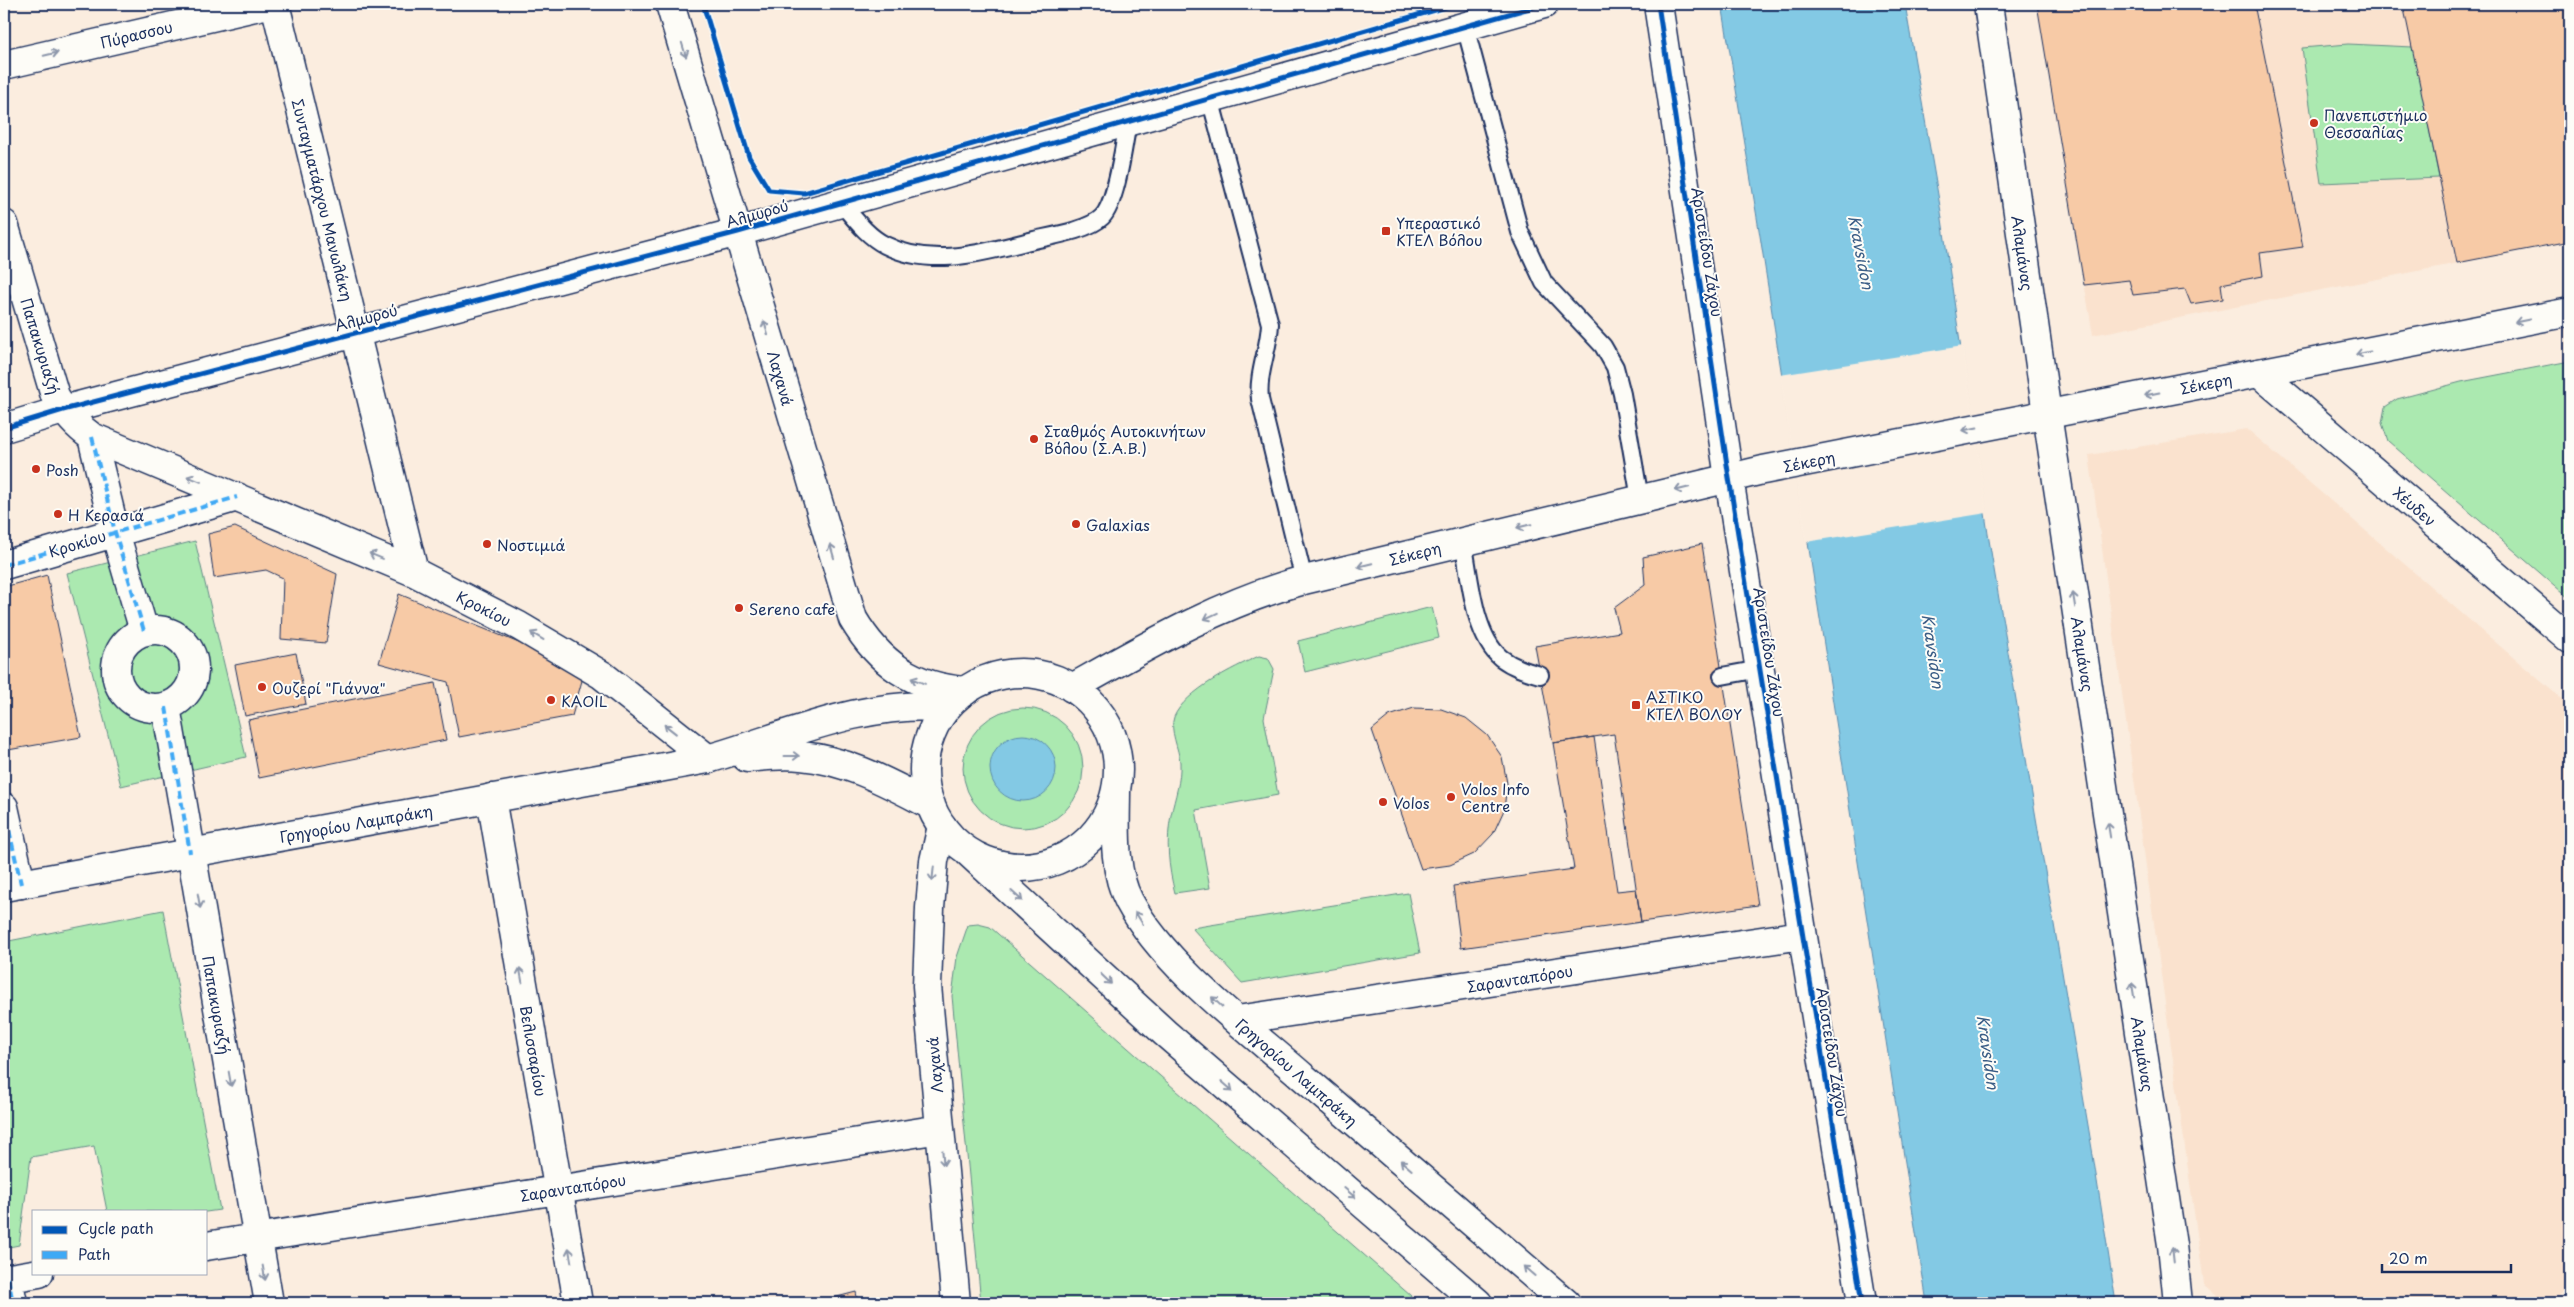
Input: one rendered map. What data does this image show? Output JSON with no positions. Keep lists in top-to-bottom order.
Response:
{
  "streets": {
    "street": [
      "Πύρασσου",
      "Συνταγματάρχου Μανωλάκη",
      "Αλμυρού",
      "Αριστείδου Ζάχου",
      "Αλαμάνας",
      "Παπακυριαζή",
      "Λαχανά",
      "Σέκερη",
      "Χέυδεν",
      "Κροκίου",
      "Γρηγορίου Λαμπράκη",
      "Σαρανταπόρου",
      "Βελισσαρίου"
    ]
  },
  "crossings": [
    ["Συνταγματάρχου Μανωλάκη", "Αλμυρού"],
    ["Συνταγματάρχου Μανωλάκη", "Κροκίου"],
    ["Αλμυρού", "Παπακυριαζή"],
    ["Αλμυρού", "Λαχανά"],
    ["Αλμυρού", "Κροκίου"],
    ["Αριστείδου Ζάχου", "Σέκερη"],
    ["Αριστείδου Ζάχου", "Σαρανταπόρου"],
    ["Αλαμάνας", "Σέκερη"],
    ["Παπακυριαζή", "Κροκίου"],
    ["Παπακυριαζή", "Γρηγορίου Λαμπράκη"],
    ["Παπακυριαζή", "Σαρανταπόρου"],
    ["Λαχανά", "Γρηγορίου Λαμπράκη"],
    ["Λαχανά", "Σαρανταπόρου"],
    ["Σέκερη", "Χέυδεν"],
    ["Κροκίου", "Γρηγορίου Λαμπράκη"],
    ["Γρηγορίου Λαμπράκη", "Σαρανταπόρου"],
    ["Γρηγορίου Λαμπράκη", "Βελισσαρίου"],
    ["Σαρανταπόρου", "Βελισσαρίου"]
  ],
  "one_way": [
    "Πύρασσου",
    "Αλαμάνας",
    "Παπακυριαζή",
    "Σέκερη",
    "Κροκίου",
    "Βελισσαρίου"
  ],
  "water": ["Kravsidon"],
  "places": {
    "other": [
      "Πανεπιστήμιο Θεσσαλίας",
      "Σταθμός Αυτοκινήτων Βόλου (Σ.Α.Β.)",
      "Posh",
      "Η Κερασιά",
      "Galaxias",
      "Νοστιμιά",
      "Sereno cafe",
      "Ουζερί \"Γιάννα\"",
      "KAOIL",
      "Volos Info Centre",
      "Volos"
    ],
    "transit": ["Υπεραστικό ΚΤΕΛ Βόλου", "ΑΣΤΙΚΟ ΚΤΕΛ ΒΟΛΟΥ"]
  },
  "legend": ["Cycle path", "Path"],
  "scale_bar": "20 m"
}
